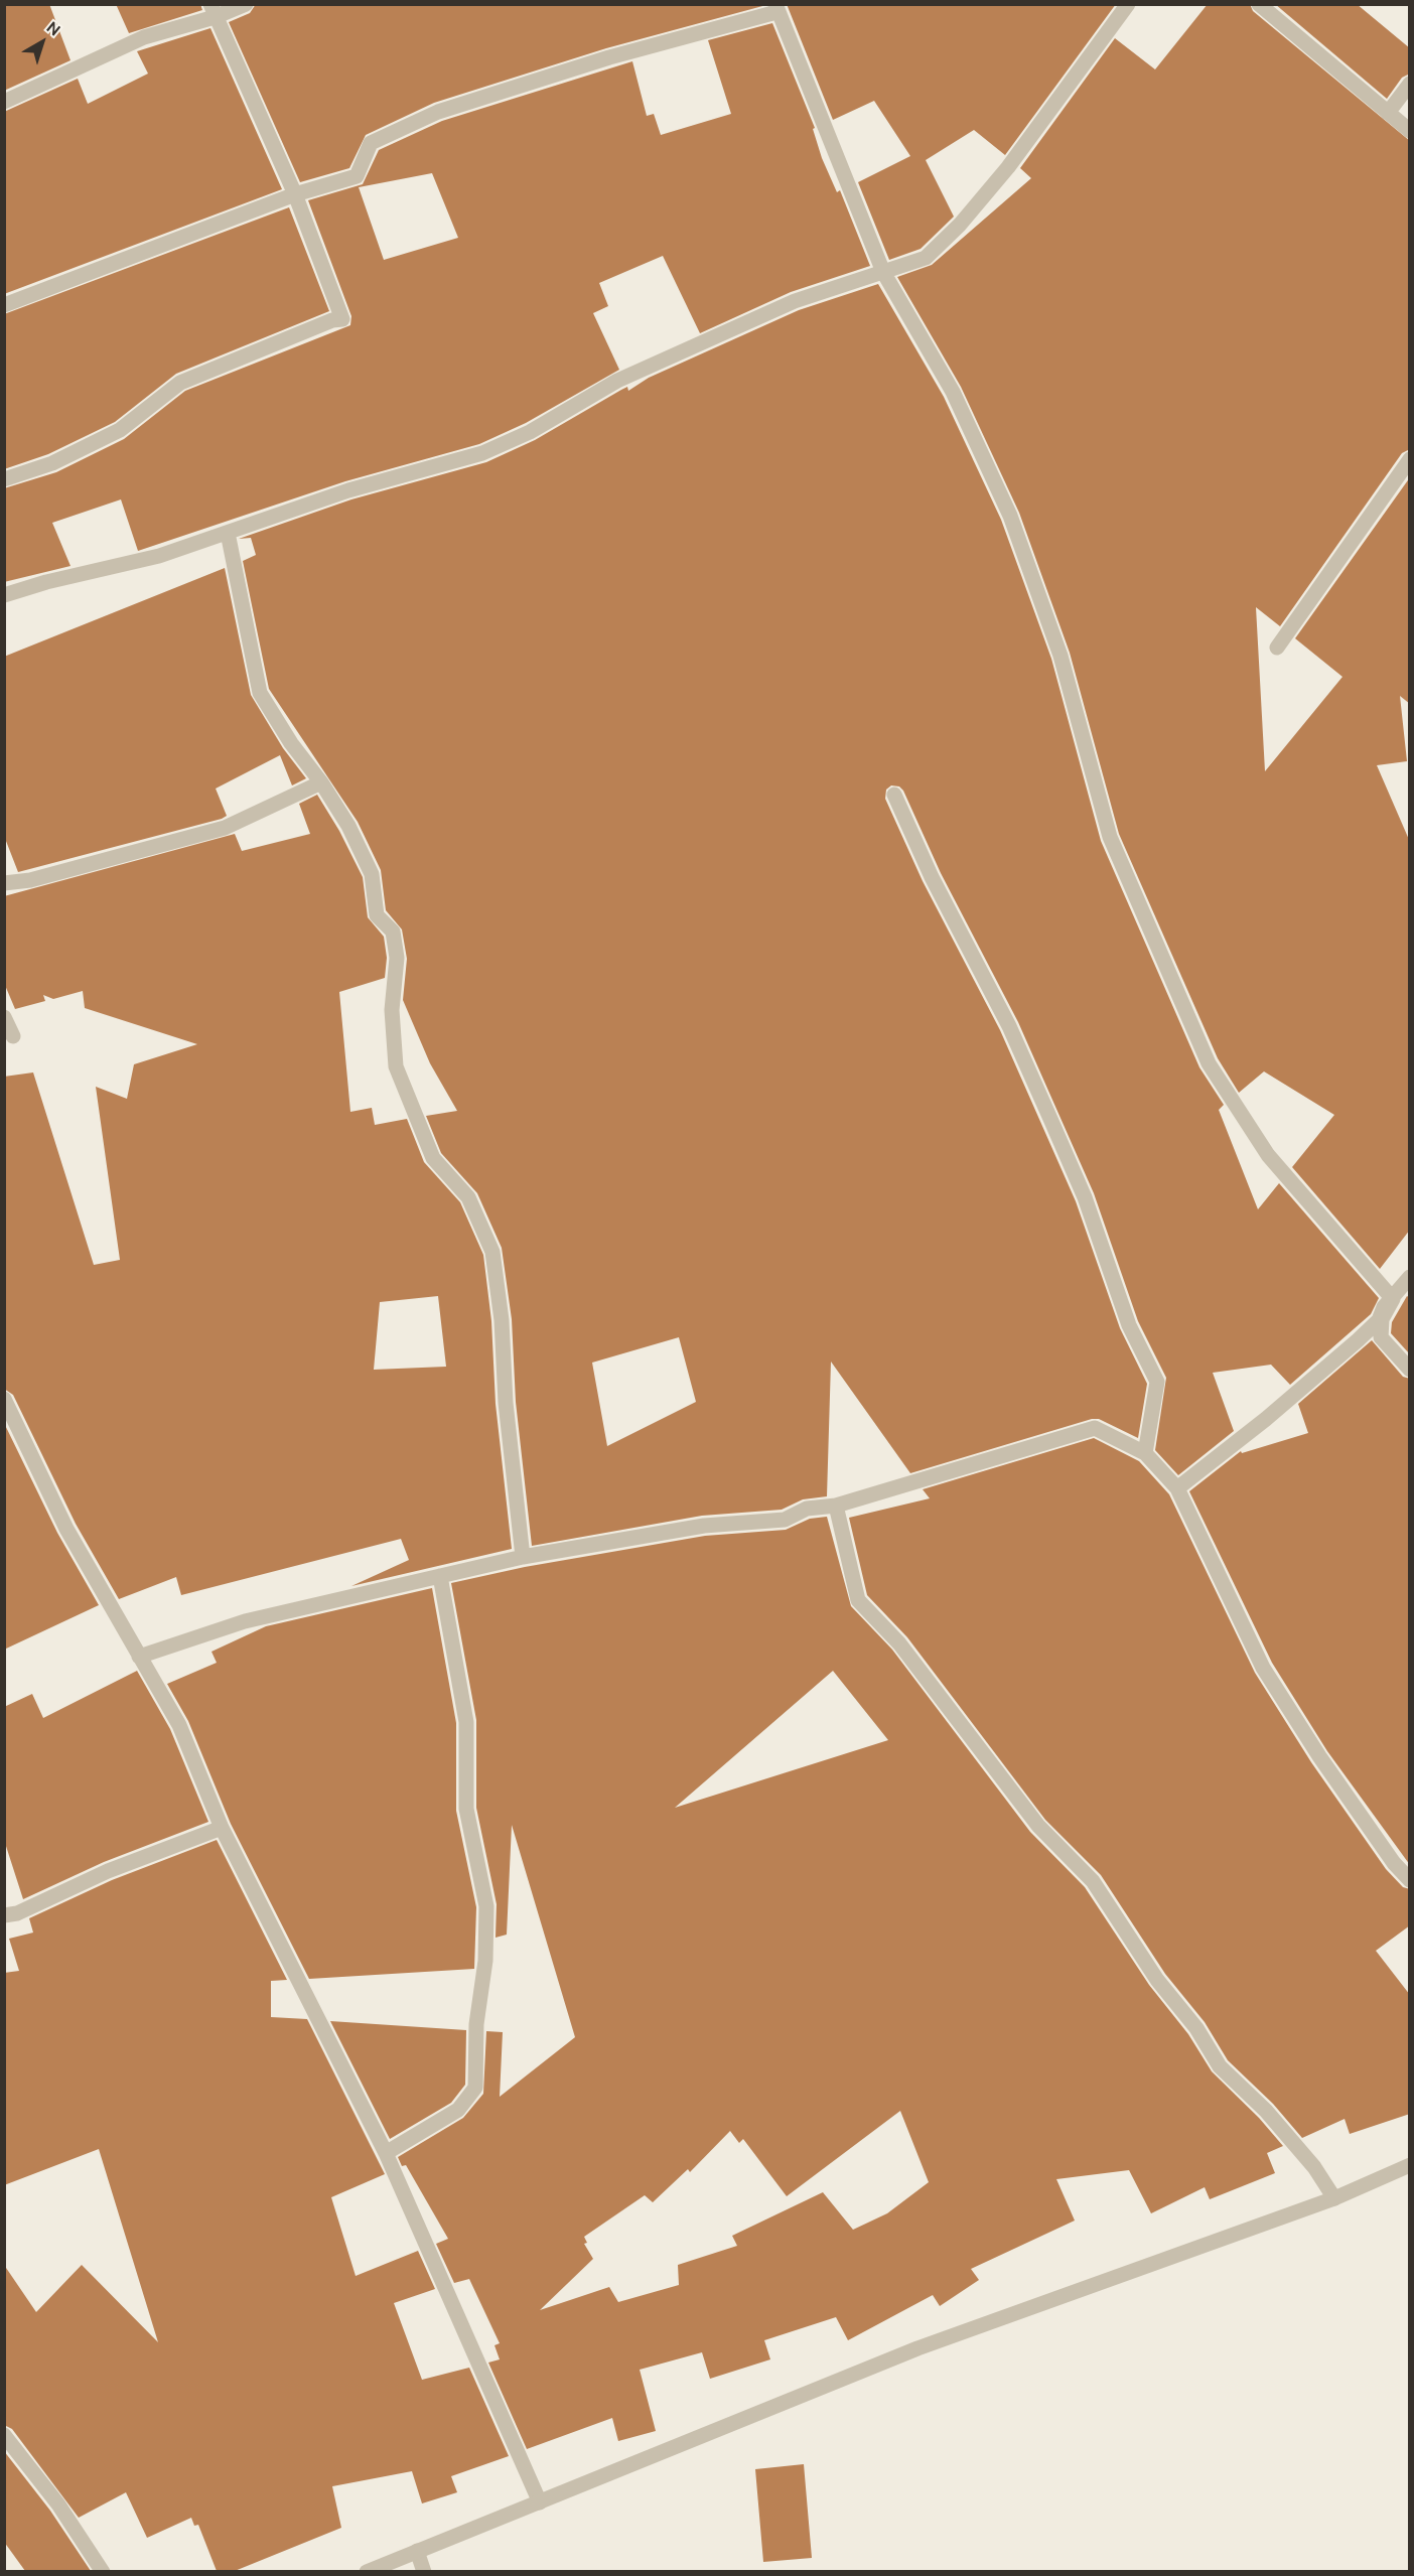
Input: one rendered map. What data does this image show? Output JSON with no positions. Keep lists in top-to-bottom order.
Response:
{
  "north": "top right"
}
